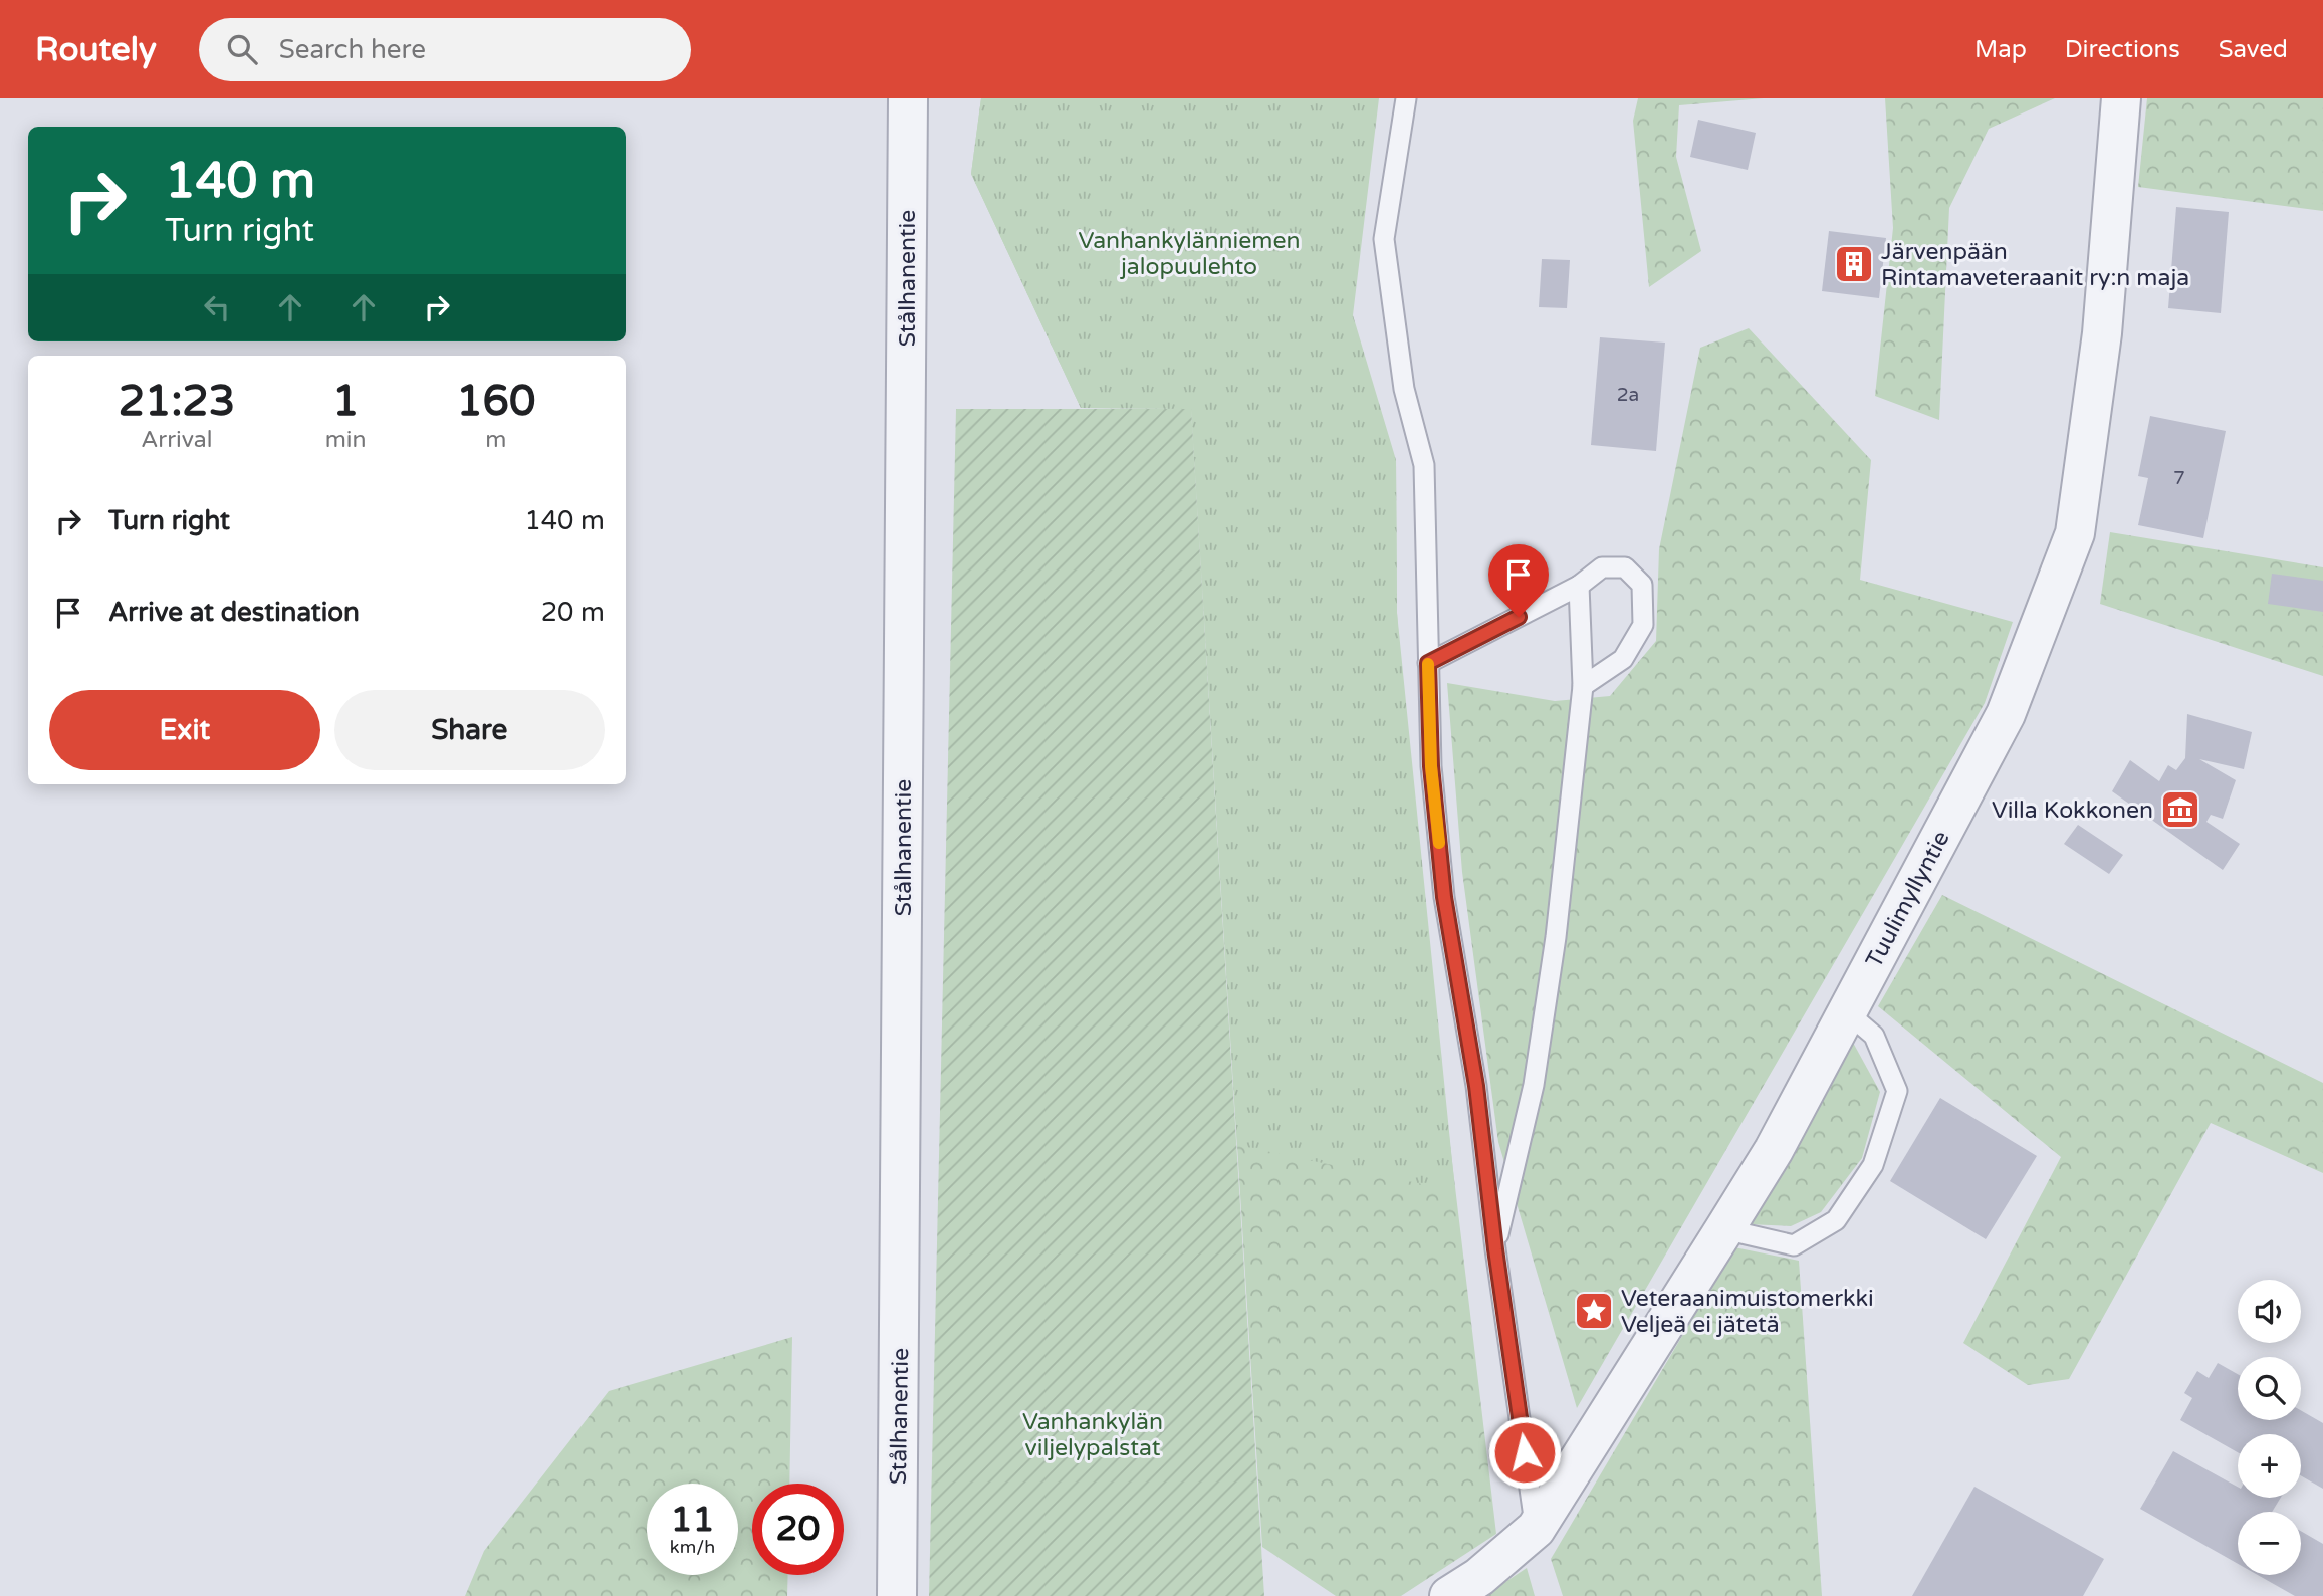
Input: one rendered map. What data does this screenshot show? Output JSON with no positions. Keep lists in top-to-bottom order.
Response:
{
  "streets": {
    "street": ["Stålhanentie", "Tuulimyllyntie"]
  },
  "parks": ["Vanhankylänniemen jalopuulehto", "Vanhankylän viljelypalstat"],
  "places": {
    "building": ["Järvenpään Rintamaveteraanit ry:n maja"],
    "museum": ["Villa Kokkonen"],
    "place": ["Veteraanimuistomerkki Veljeä ei jätetä"]
  },
  "house_numbers": ["2a", "7"],
  "page": {
    "header": "Routely",
    "search": "Search here",
    "nav": ["Map", "Directions", "Saved"],
    "turn": ["140 m", "Turn right"],
    "eta": [
      "21:23",
      "Arrival",
      "1",
      "min",
      "160",
      "m"
    ],
    "list": [
      {
        "name": "Turn right",
        "value": "140 m"
      },
      {
        "name": "Arrive at destination",
        "value": "20 m"
      }
    ],
    "buttons": ["Exit", "Share"],
    "map_buttons": ["+", "−"],
    "speed": "11 km/h",
    "limit": "20"
  }
}
